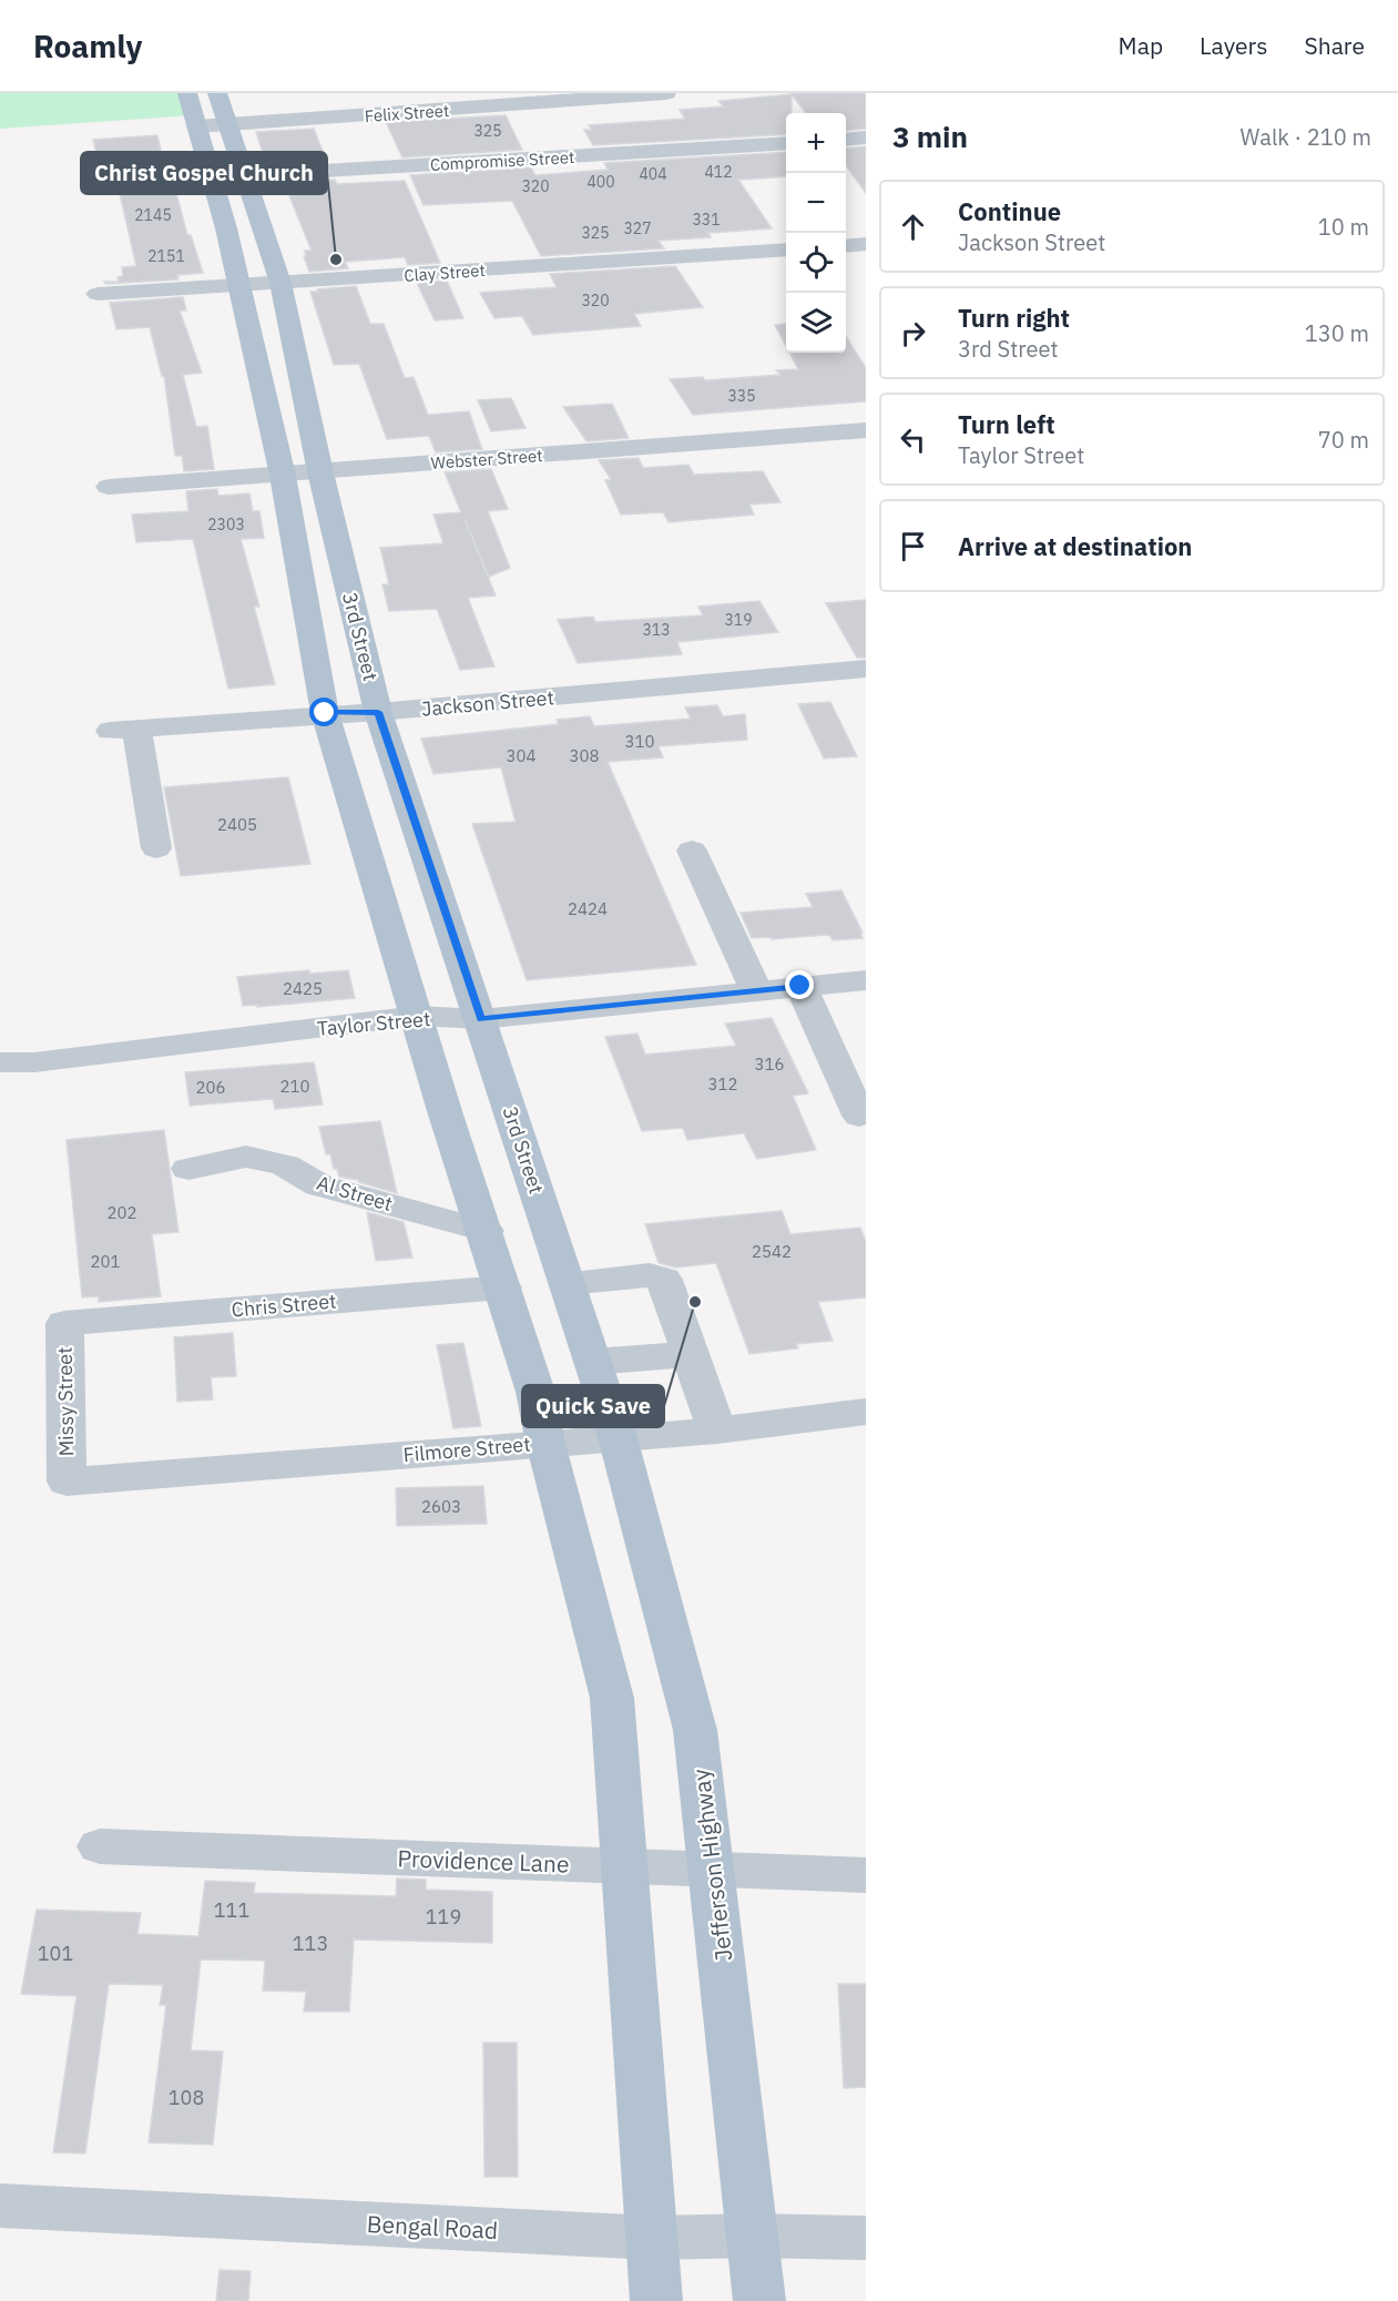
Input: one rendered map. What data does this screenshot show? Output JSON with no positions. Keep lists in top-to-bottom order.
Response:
{
  "streets": {
    "main road": ["3rd Street", "Jefferson Highway"],
    "street": [
      "Felix Street",
      "Compromise Street",
      "Clay Street",
      "Webster Street",
      "Jackson Street",
      "Taylor Street",
      "Al Street",
      "Chris Street",
      "Missy Street",
      "Filmore Street",
      "Providence Lane",
      "Bengal Road"
    ]
  },
  "crossings": [
    ["Felix Street", "3rd Street"],
    ["Compromise Street", "3rd Street"],
    ["Clay Street", "3rd Street"],
    ["Webster Street", "3rd Street"],
    ["3rd Street", "Jackson Street"],
    ["3rd Street", "Taylor Street"],
    ["3rd Street", "Filmore Street"],
    ["3rd Street", "Jefferson Highway"],
    ["Chris Street", "Missy Street"],
    ["Missy Street", "Filmore Street"],
    ["Filmore Street", "Jefferson Highway"],
    ["Providence Lane", "Jefferson Highway"],
    ["Jefferson Highway", "Bengal Road"]
  ],
  "places": ["Christ Gospel Church", "Quick Save"],
  "house_numbers": [
    "325",
    "412",
    "404",
    "400",
    "320",
    "2145",
    "331",
    "327",
    "325",
    "2151",
    "320",
    "335",
    "2303",
    "319",
    "313",
    "310",
    "304",
    "308",
    "2405",
    "2424",
    "2425",
    "316",
    "312",
    "210",
    "206",
    "202",
    "2542",
    "201",
    "2603",
    "111",
    "119",
    "113",
    "101",
    "108"
  ],
  "page": {
    "header": "Roamly",
    "nav": ["Map", "Layers", "Share"],
    "heading": ["3 min", "Walk · 210 m"],
    "map_buttons": ["+", "−"],
    "list": [
      ["Continue", "Jackson Street", "10 m"],
      ["Turn right", "3rd Street", "130 m"],
      ["Turn left", "Taylor Street", "70 m"],
      "Arrive at destination"
    ]
  }
}
